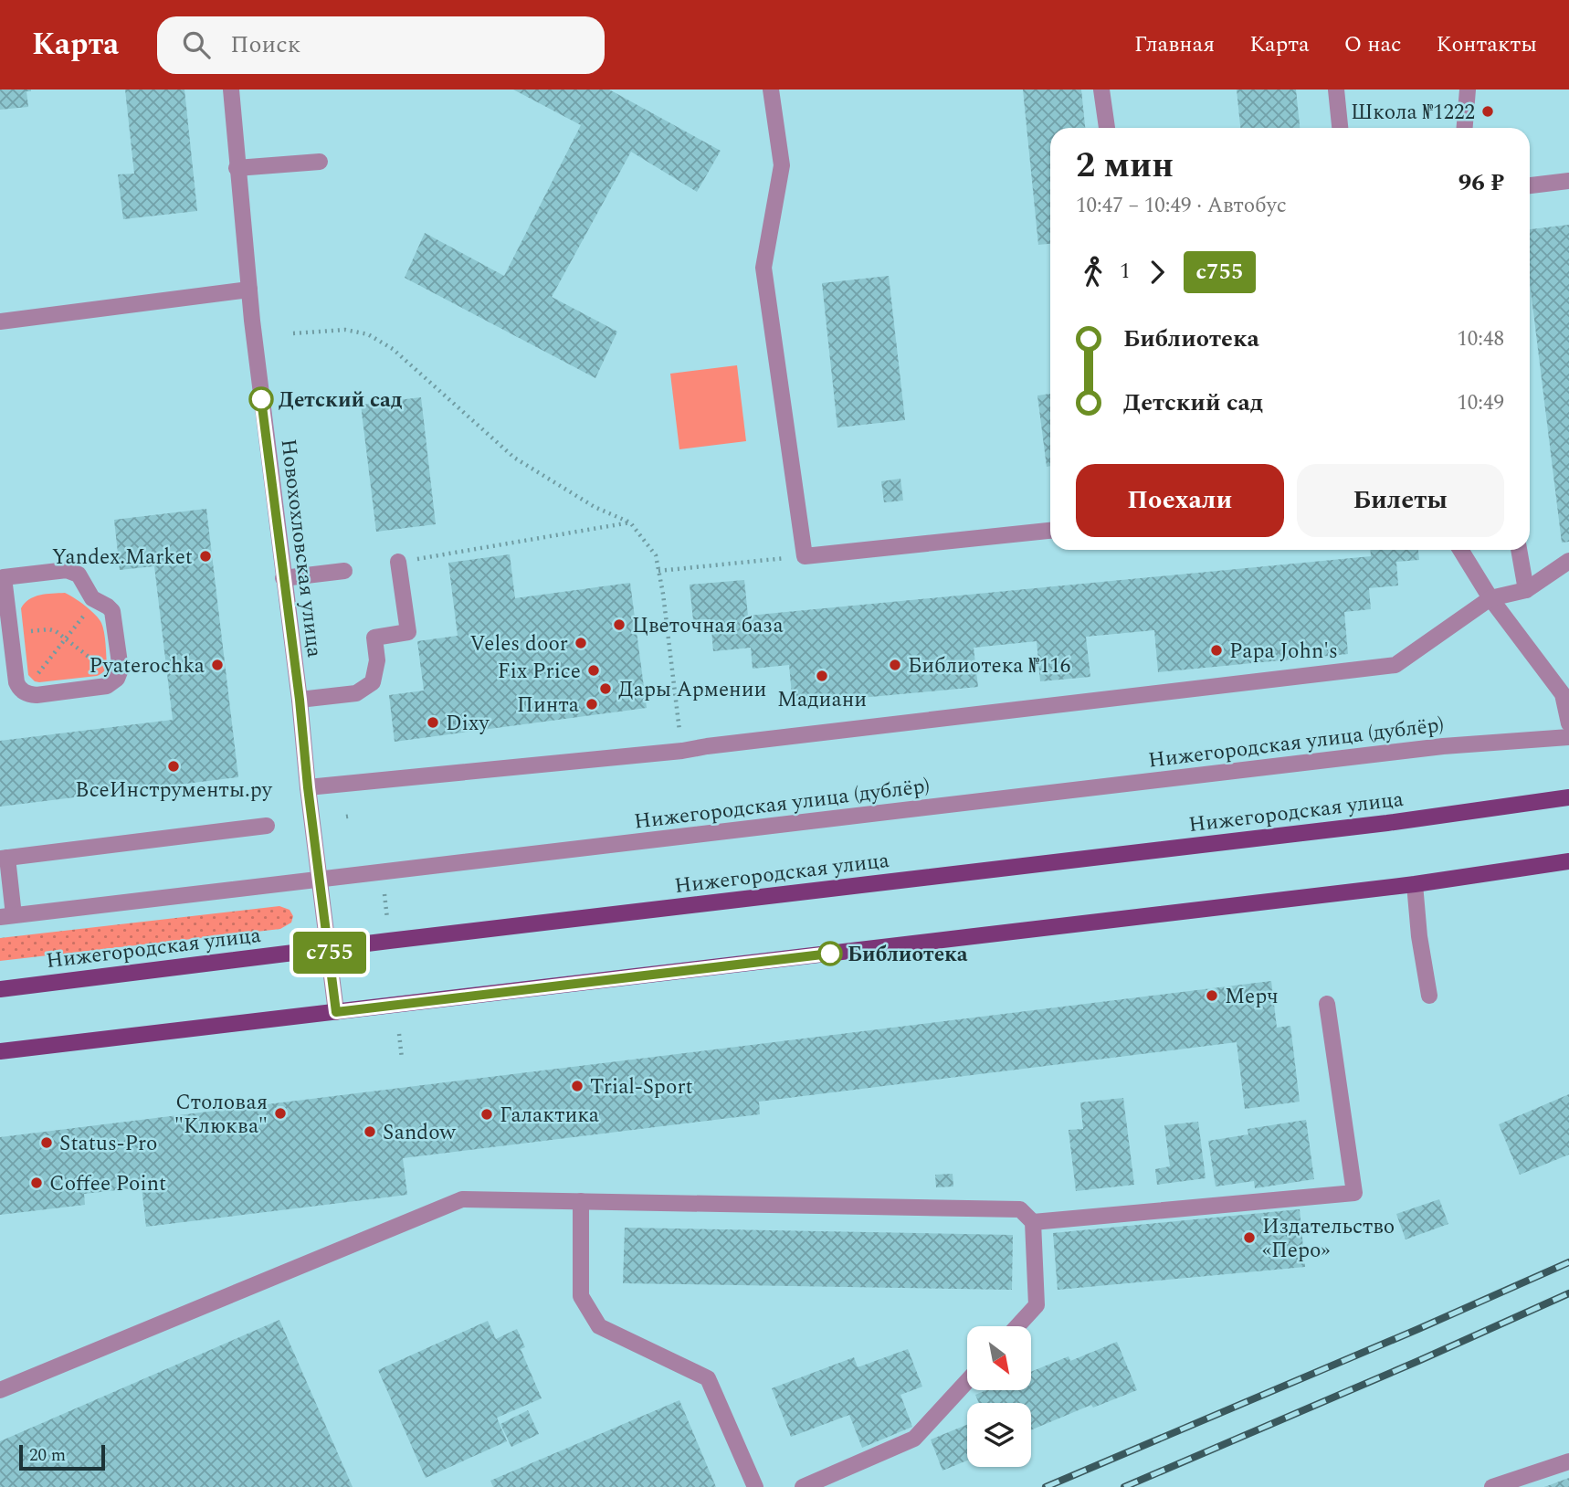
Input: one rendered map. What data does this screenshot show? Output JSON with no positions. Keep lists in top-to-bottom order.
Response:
{
  "streets": {
    "main road": ["Нижегородская улица"],
    "street": ["Новохохловская улица", "Нижегородская улица (дублёр)"]
  },
  "crossings": [
    ["Новохохловская улица", "Нижегородская улица (дублёр)"],
    ["Новохохловская улица", "Нижегородская улица"]
  ],
  "places": [
    "Школа №1222",
    "Детский сад",
    "Yandex.Market",
    "Цветочная база",
    "Veles door",
    "Papa John's",
    "Pyaterochka",
    "Библиотека №116",
    "Fix Price",
    "Мадиани",
    "Дары Армении",
    "Пинта",
    "Dixy",
    "ВсеИнструменты.ру",
    "Библиотека",
    "Мерч",
    "Trial-Sport",
    "Столовая \"Клюква\"",
    "Галактика",
    "Sandow",
    "Status-Pro",
    "Coffee Point",
    "Издательство «Перо»"
  ],
  "lines": ["bus line с755"],
  "scale_bar": "20 m",
  "north": "bottom right",
  "page": {
    "header": "Карта",
    "search": "Поиск",
    "nav": [
      "Главная",
      "Карта",
      "О нас",
      "Контакты"
    ],
    "on_map": "с755",
    "heading": ["2 мин", "10:47 – 10:49 · Автобус", "96 ₽"],
    "legs": ["1", "с755"],
    "list": [
      {
        "name": "Библиотека",
        "value": "10:48"
      },
      {
        "name": "Детский сад",
        "value": "10:49"
      }
    ],
    "buttons": ["Поехали", "Билеты"],
    "scale": "20 m"
  }
}
